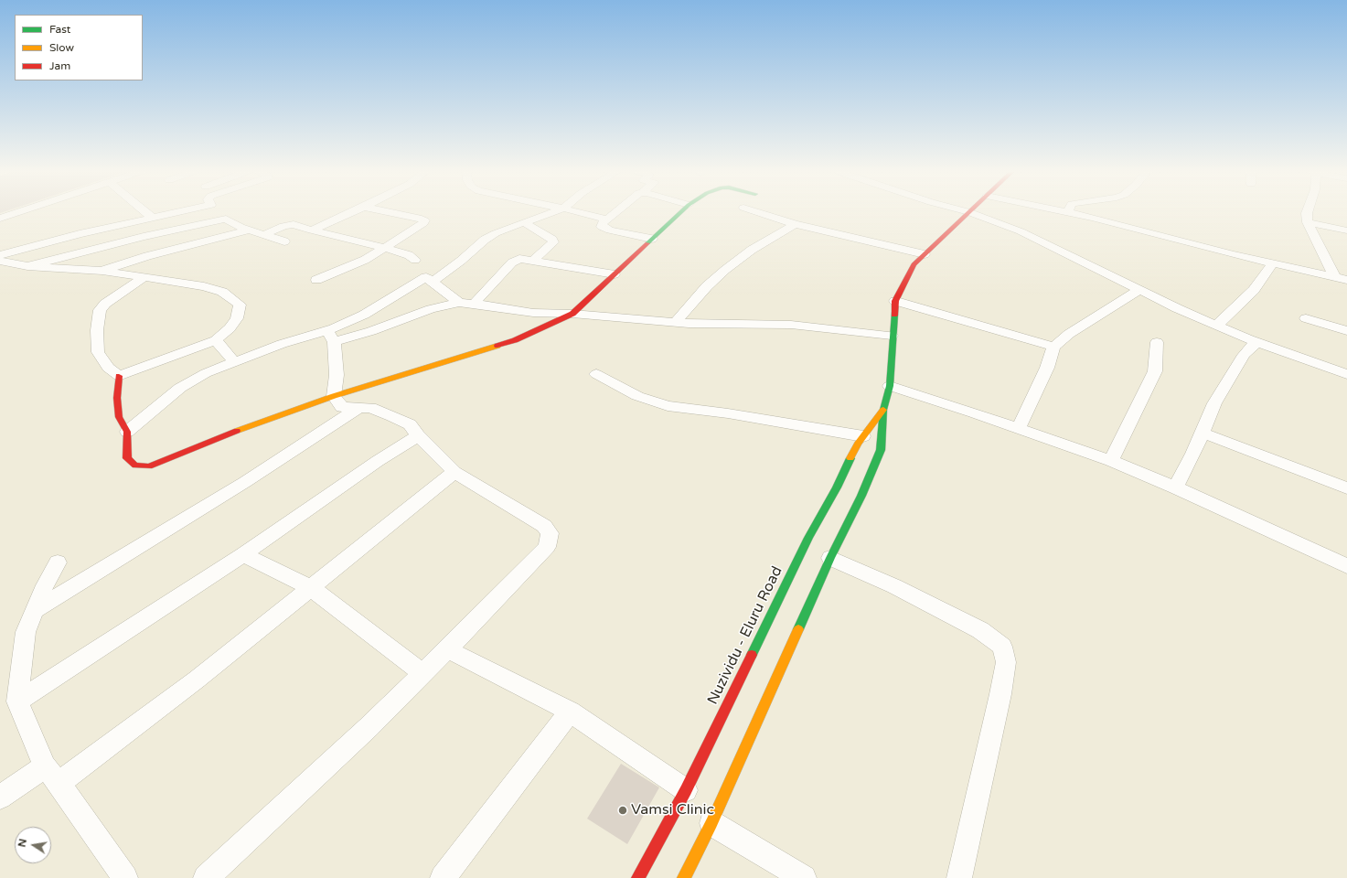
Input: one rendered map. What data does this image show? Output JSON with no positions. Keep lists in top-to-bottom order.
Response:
{
  "streets": {
    "main road": ["Nuzividu - Eluru Road"]
  },
  "places": ["Vamsi Clinic"],
  "legend": ["Fast", "Slow", "Jam"],
  "north": "left"
}
